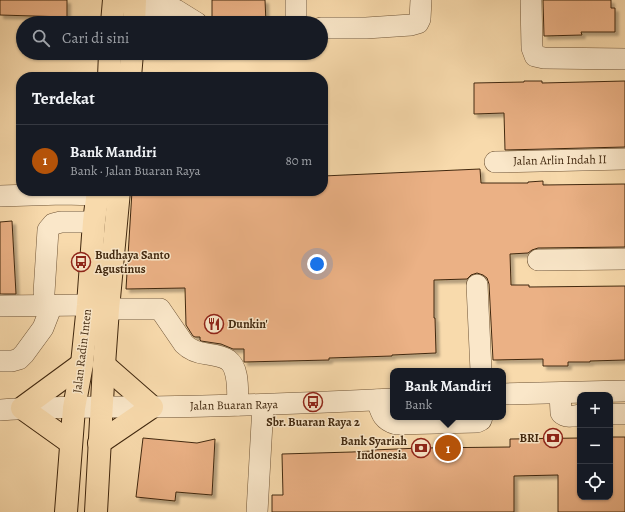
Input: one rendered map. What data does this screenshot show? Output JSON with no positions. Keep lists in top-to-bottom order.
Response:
{
  "streets": {
    "main road": ["Jalan Radin Inten"],
    "street": ["Jalan Arlin Indah II", "Jalan Buaran Raya"]
  },
  "crossings": [
    ["Jalan Radin Inten", "Jalan Buaran Raya"]
  ],
  "places": {
    "bus stop": ["Budhaya Santo Agustinus", "Sbr. Buaran Raya 2"],
    "restaurant": ["Dunkin'"],
    "bank": ["BRI", "Bank Syariah Indonesia"]
  },
  "page": {
    "search": "Cari di sini",
    "heading": "Terdekat",
    "list": [
      {
        "mark": "1",
        "name": "Bank Mandiri",
        "note": "Bank · Jalan Buaran Raya",
        "value": "80 m"
      }
    ],
    "popup": ["Bank Mandiri", "Bank"],
    "map_buttons": ["+", "−"],
    "pins": "1"
  }
}
